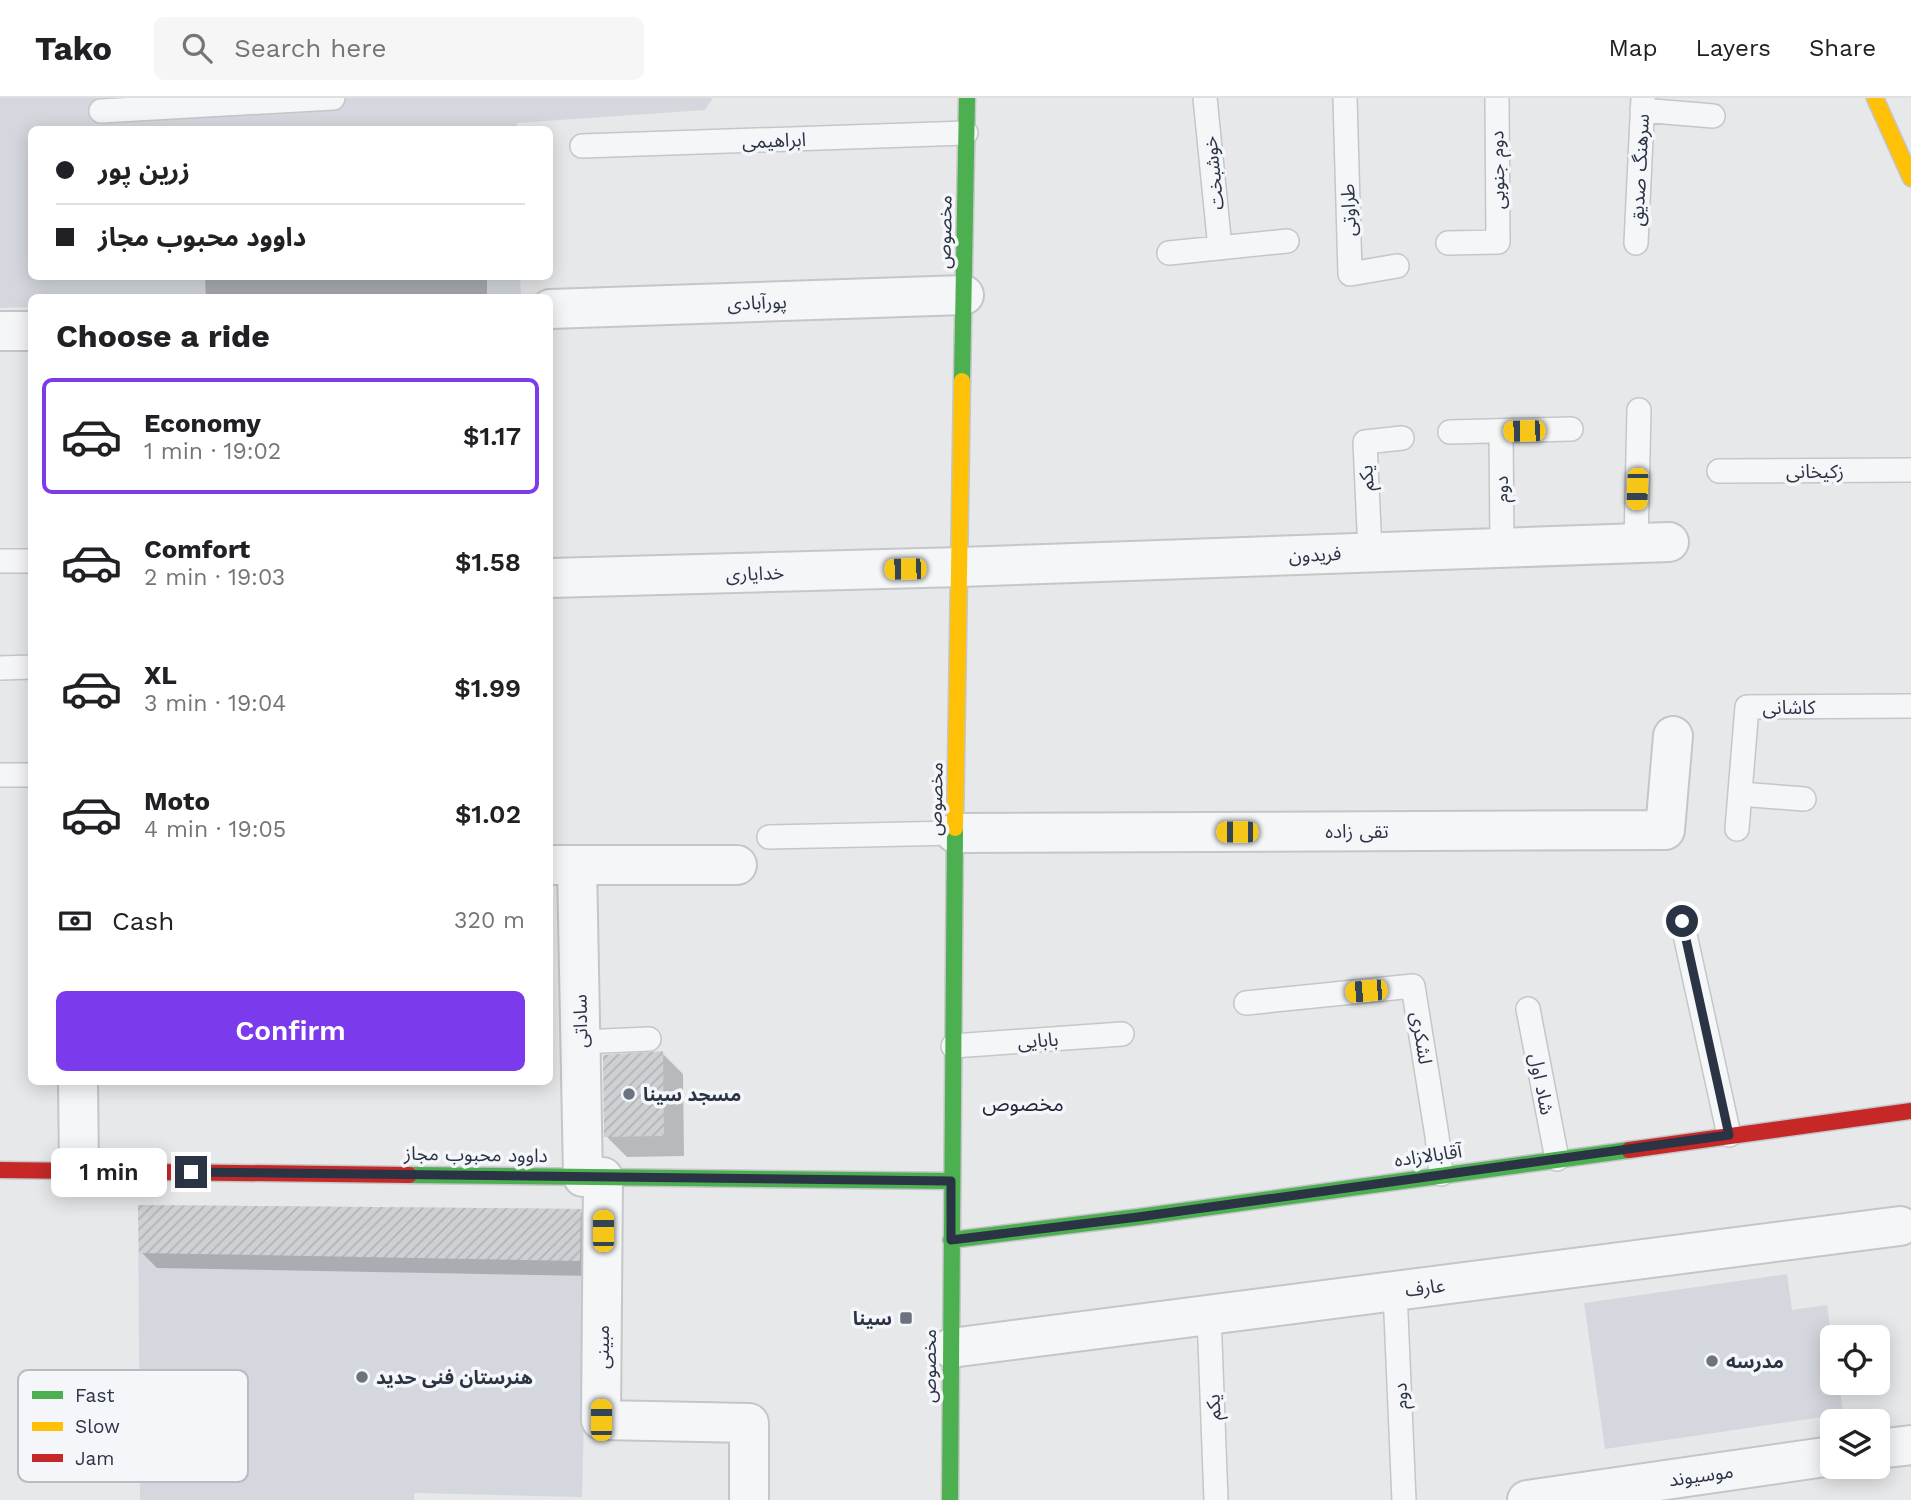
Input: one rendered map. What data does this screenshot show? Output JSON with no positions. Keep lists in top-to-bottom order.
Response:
{
  "streets": {
    "main road": ["مخصوص", "داوود محبوب مجاز", "آقابالازاده"],
    "street": [
      "پورآبادی",
      "فریدون",
      "خدایاری",
      "تقی زاده",
      "ساداتی",
      "عارف",
      "مبینی",
      "موسیوند"
    ],
    "lane": [
      "ابراهیمی",
      "دوم جنوبی",
      "سرهنگ صدیق",
      "خوشبخت",
      "طراوتی",
      "زکیخانی",
      "یکم",
      "دوم",
      "کاشانی",
      "لشکری",
      "بابایی",
      "شاد اول"
    ]
  },
  "crossings": [
    ["ابراهیمی", "مخصوص"],
    ["مخصوص", "پورآبادی"],
    ["مخصوص", "فریدون"],
    ["مخصوص", "خدایاری"],
    ["مخصوص", "تقی زاده"],
    ["مخصوص", "بابایی"],
    ["مخصوص", "داوود محبوب مجاز"],
    ["مخصوص", "آقابالازاده"],
    ["مخصوص", "عارف"],
    ["یکم", "فریدون"],
    ["یکم", "عارف"],
    ["دوم", "فریدون"],
    ["دوم", "عارف"],
    ["فریدون", "خدایاری"],
    ["ساداتی", "داوود محبوب مجاز"],
    ["ساداتی", "مبینی"],
    ["لشکری", "آقابالازاده"],
    ["شاد اول", "آقابالازاده"],
    ["داوود محبوب مجاز", "مبینی"]
  ],
  "districts": ["مخصوص"],
  "places": {
    "other": ["مسجد سینا", "مدرسه", "هنرستان فنی حدید"],
    "transit": ["سینا"]
  },
  "legend": ["Fast", "Slow", "Jam"],
  "page": {
    "header": "Tako",
    "search": "Search here",
    "nav": ["Map", "Layers", "Share"],
    "banner": ["زرین پور", "داوود محبوب مجاز"],
    "heading": "Choose a ride",
    "list": [
      {
        "name": "Economy",
        "note": "1 min · 19:02",
        "value": "$1.17"
      },
      {
        "name": "Comfort",
        "note": "2 min · 19:03",
        "value": "$1.58"
      },
      {
        "name": "XL",
        "note": "3 min · 19:04",
        "value": "$1.99"
      },
      {
        "name": "Moto",
        "note": "4 min · 19:05",
        "value": "$1.02"
      }
    ],
    "pay": ["Cash", "320 m"],
    "buttons": "Confirm",
    "bubble": "1 min"
  }
}
